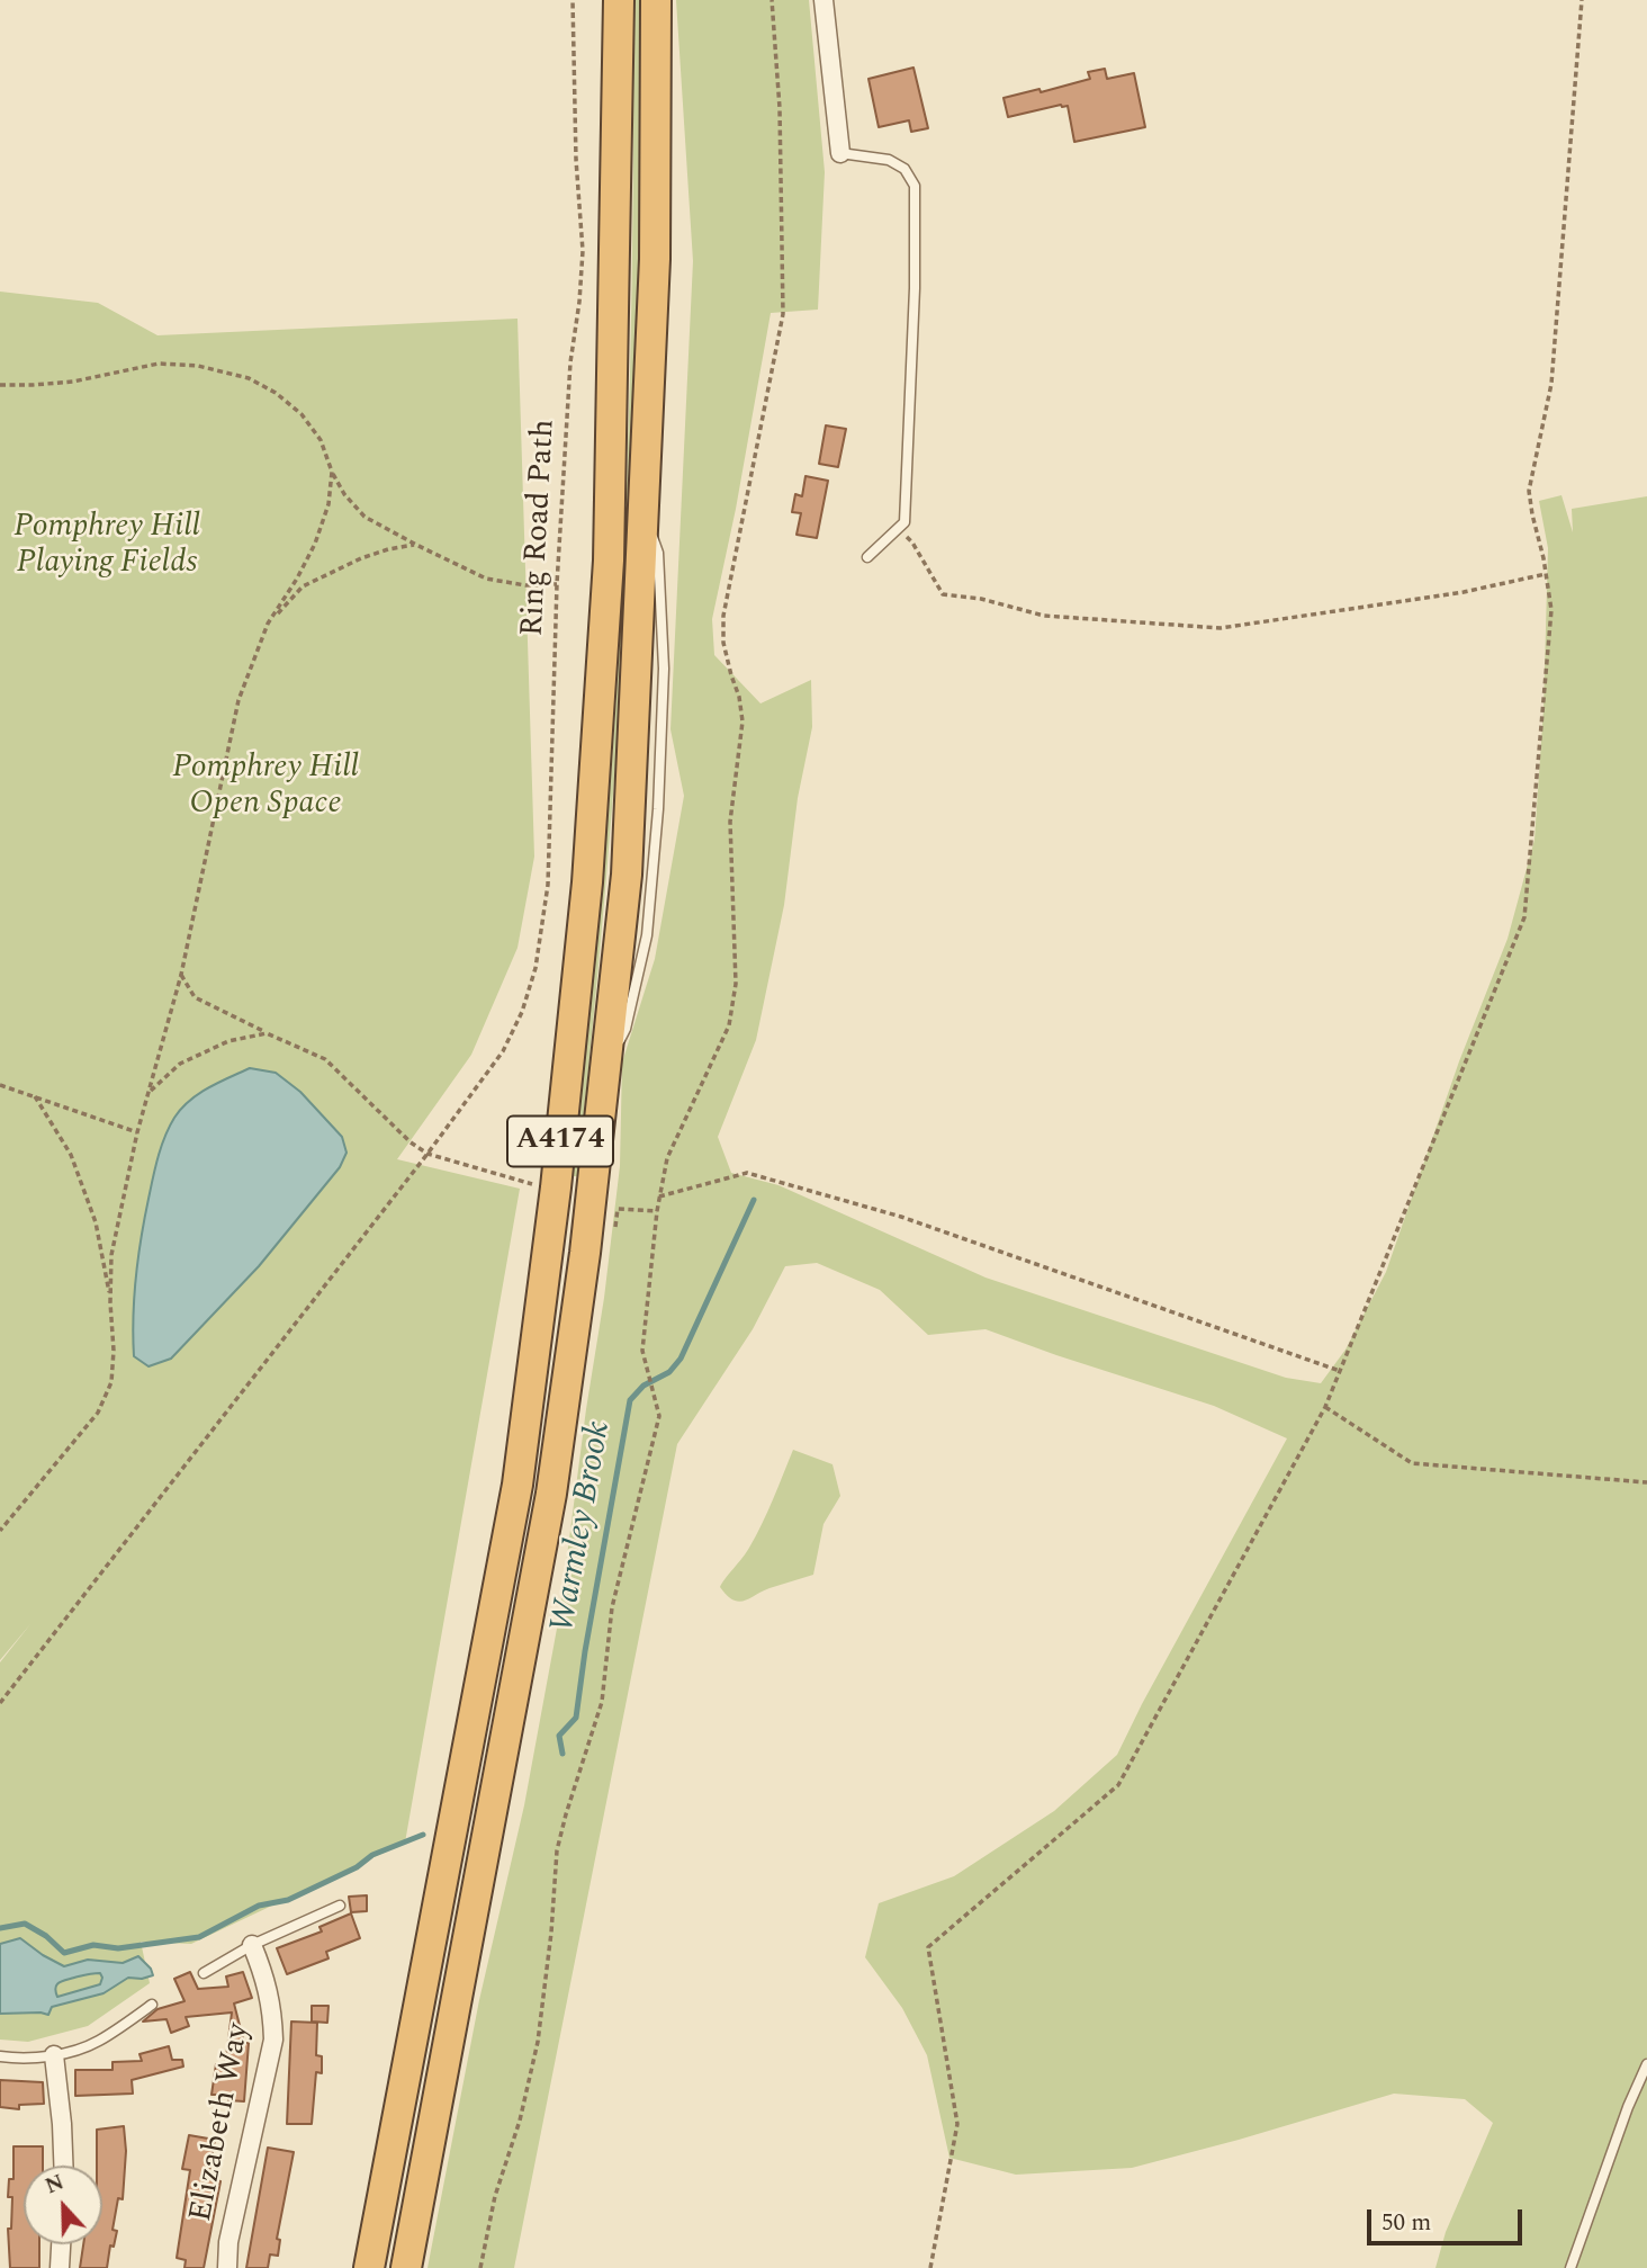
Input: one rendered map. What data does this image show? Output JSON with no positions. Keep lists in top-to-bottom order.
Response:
{
  "streets": {
    "highway": ["A4174"],
    "street": ["Elizabeth Way"],
    "path": ["Ring Road Path"]
  },
  "water": ["Warmley Brook"],
  "parks": ["Pomphrey Hill Playing Fields", "Pomphrey Hill Open Space"],
  "scale_bar": "50 m",
  "north": "top"
}
